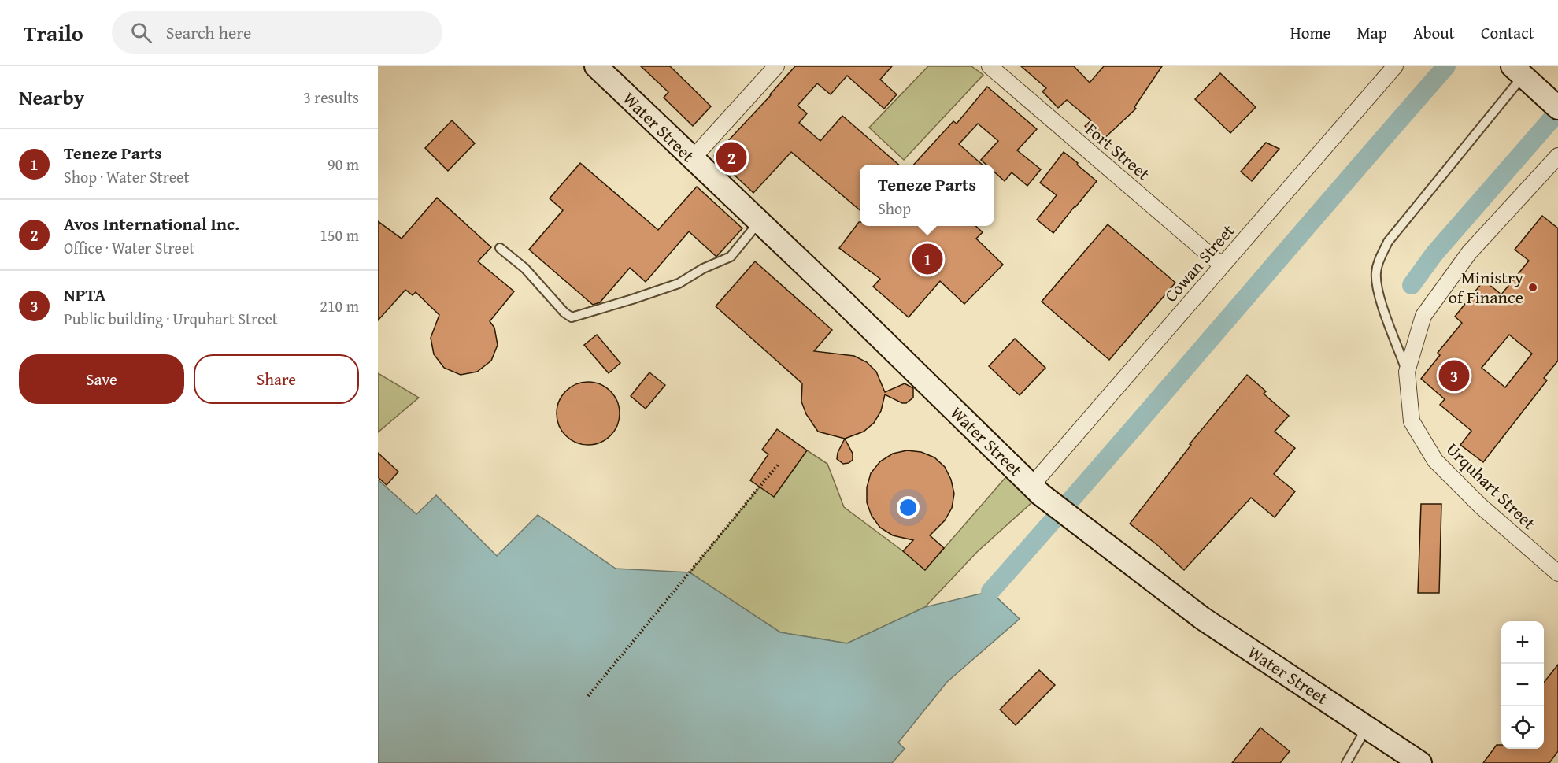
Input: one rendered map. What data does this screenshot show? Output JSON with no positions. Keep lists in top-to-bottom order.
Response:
{
  "streets": {
    "street": [
      "Water Street",
      "Fort Street",
      "Cowan Street",
      "Urquhart Street"
    ]
  },
  "crossings": [
    ["Water Street", "Cowan Street"],
    ["Fort Street", "Cowan Street"]
  ],
  "places": ["Ministry of Finance"],
  "page": {
    "header": "Trailo",
    "search": "Search here",
    "nav": [
      "Home",
      "Map",
      "About",
      "Contact"
    ],
    "heading": ["Nearby", "3 results"],
    "list": [
      {
        "mark": "1",
        "name": "Teneze Parts",
        "note": "Shop · Water Street",
        "value": "90 m"
      },
      {
        "mark": "2",
        "name": "Avos International Inc.",
        "note": "Office · Water Street",
        "value": "150 m"
      },
      {
        "mark": "3",
        "name": "NPTA",
        "note": "Public building · Urquhart Street",
        "value": "210 m"
      }
    ],
    "pins": ["2", "1", "3"],
    "popup": ["Teneze Parts", "Shop"],
    "buttons": ["Save", "Share"],
    "map_buttons": ["+", "−"]
  }
}
